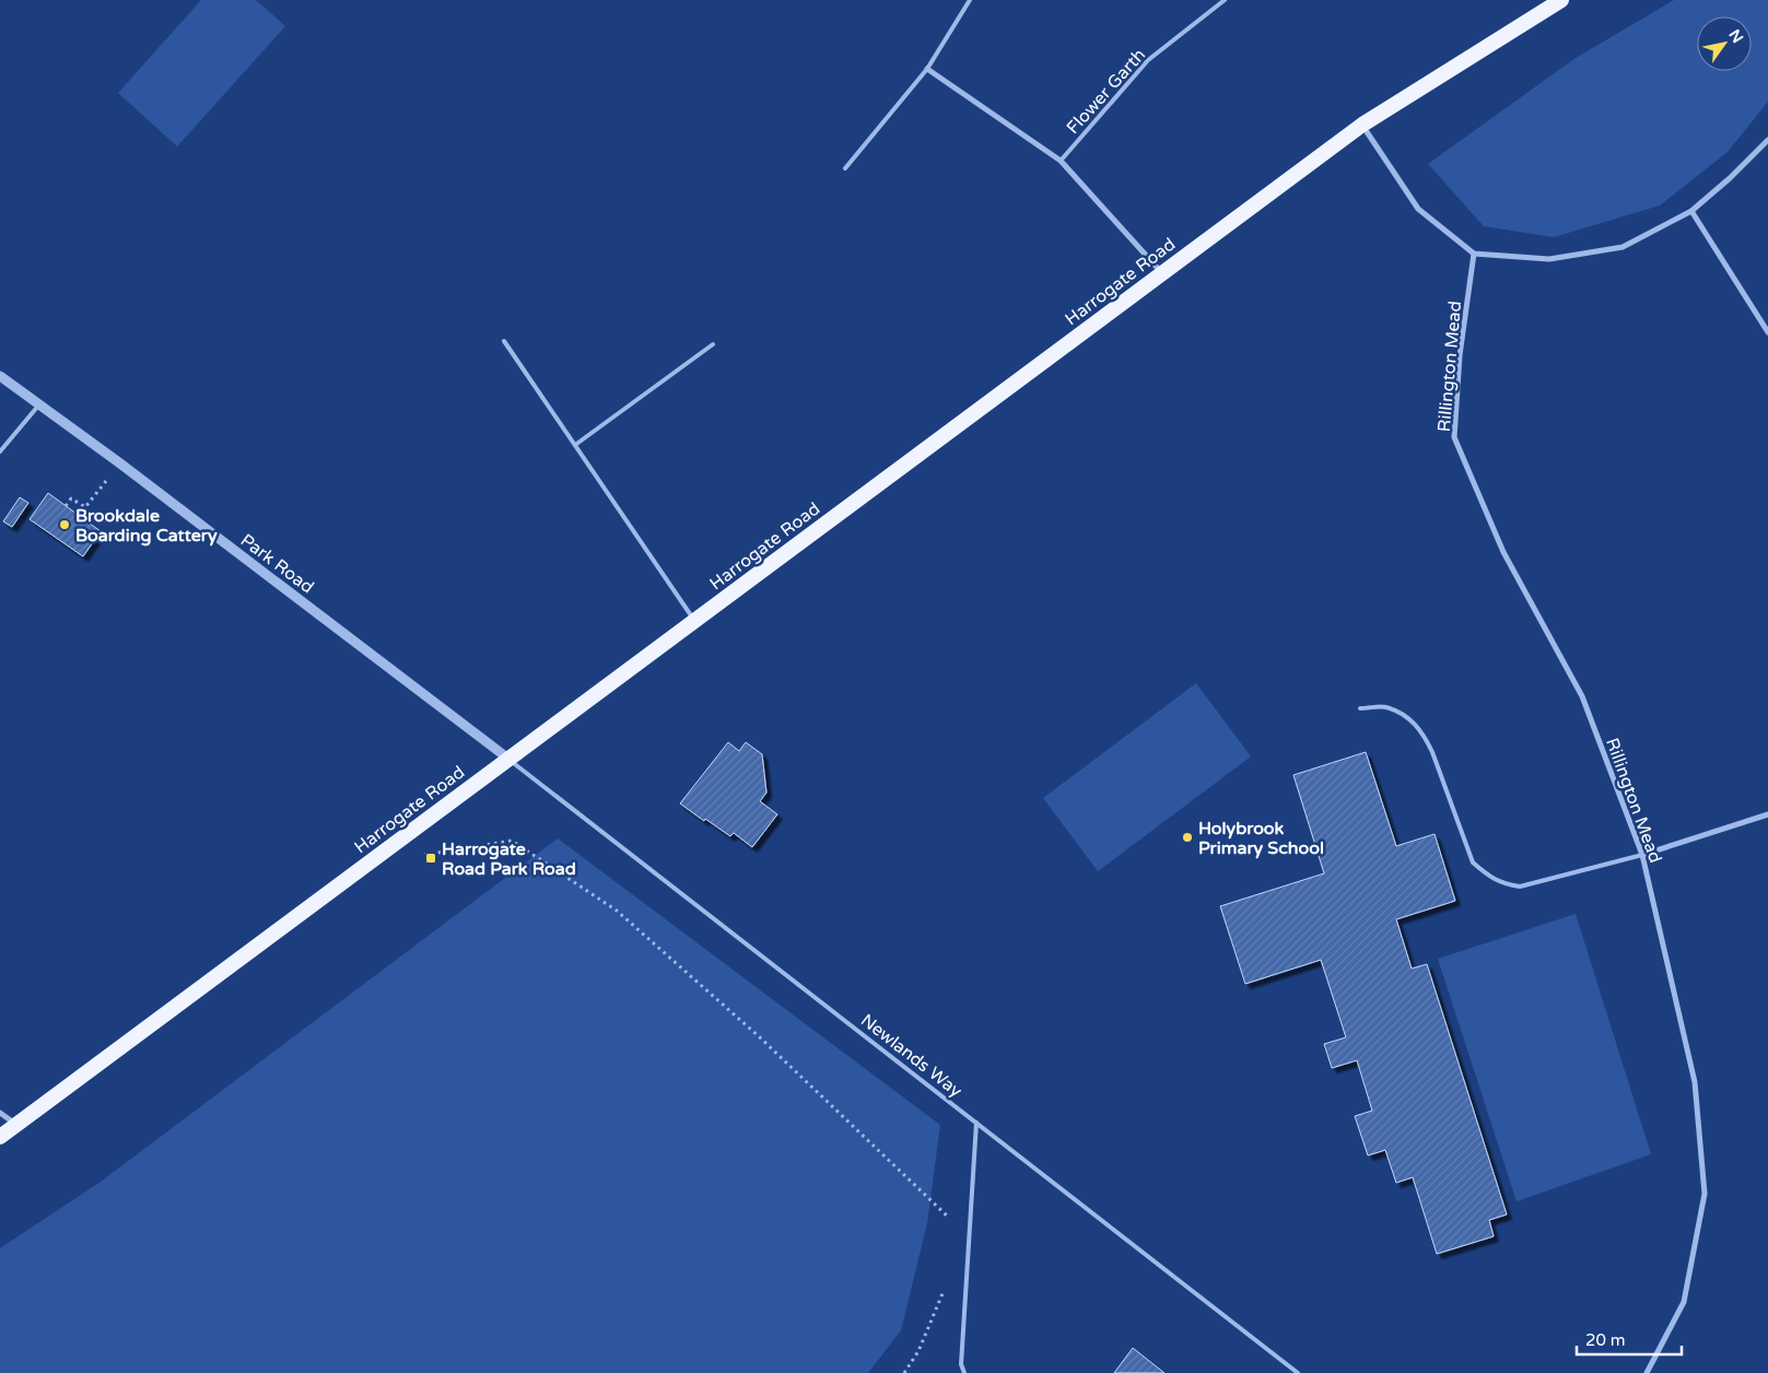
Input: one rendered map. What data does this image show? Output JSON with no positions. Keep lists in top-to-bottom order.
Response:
{
  "streets": {
    "highway": ["Harrogate Road"],
    "street": ["Rillington Mead", "Park Road"],
    "lane": ["Flower Garth", "Newlands Way"]
  },
  "crossings": [
    ["Harrogate Road", "Park Road"],
    ["Harrogate Road", "Newlands Way"],
    ["Park Road", "Newlands Way"]
  ],
  "places": {
    "other": ["Brookdale Boarding Cattery", "Holybrook Primary School"],
    "transit": ["Harrogate Road Park Road"]
  },
  "scale_bar": "20 m",
  "north": "top right"
}
